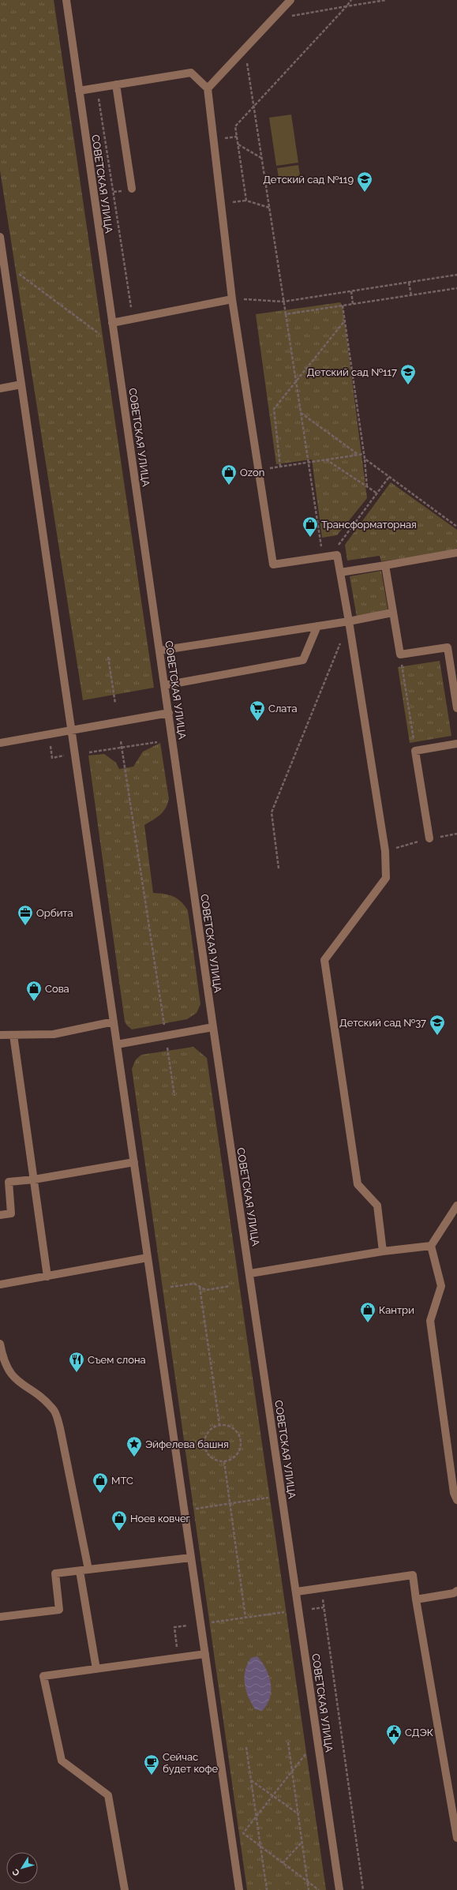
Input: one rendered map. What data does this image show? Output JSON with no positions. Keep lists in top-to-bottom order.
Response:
{
  "streets": {
    "street": ["СОВЕТСКАЯ УЛИЦА"]
  },
  "places": {
    "school or university": ["Детский сад №119", "Детский сад №117", "Детский сад №37"],
    "shop": [
      "Ozon",
      "Трансформаторная",
      "Сова",
      "Кантри",
      "МТС",
      "Ноев ковчег"
    ],
    "supermarket": ["Слата"],
    "office": ["Орбита"],
    "restaurant": ["Съем слона"],
    "place": ["Эйфелева башня"],
    "public building": ["СДЭК"],
    "cafe": ["Сейчас будет кофе"]
  },
  "north": "bottom left"
}
